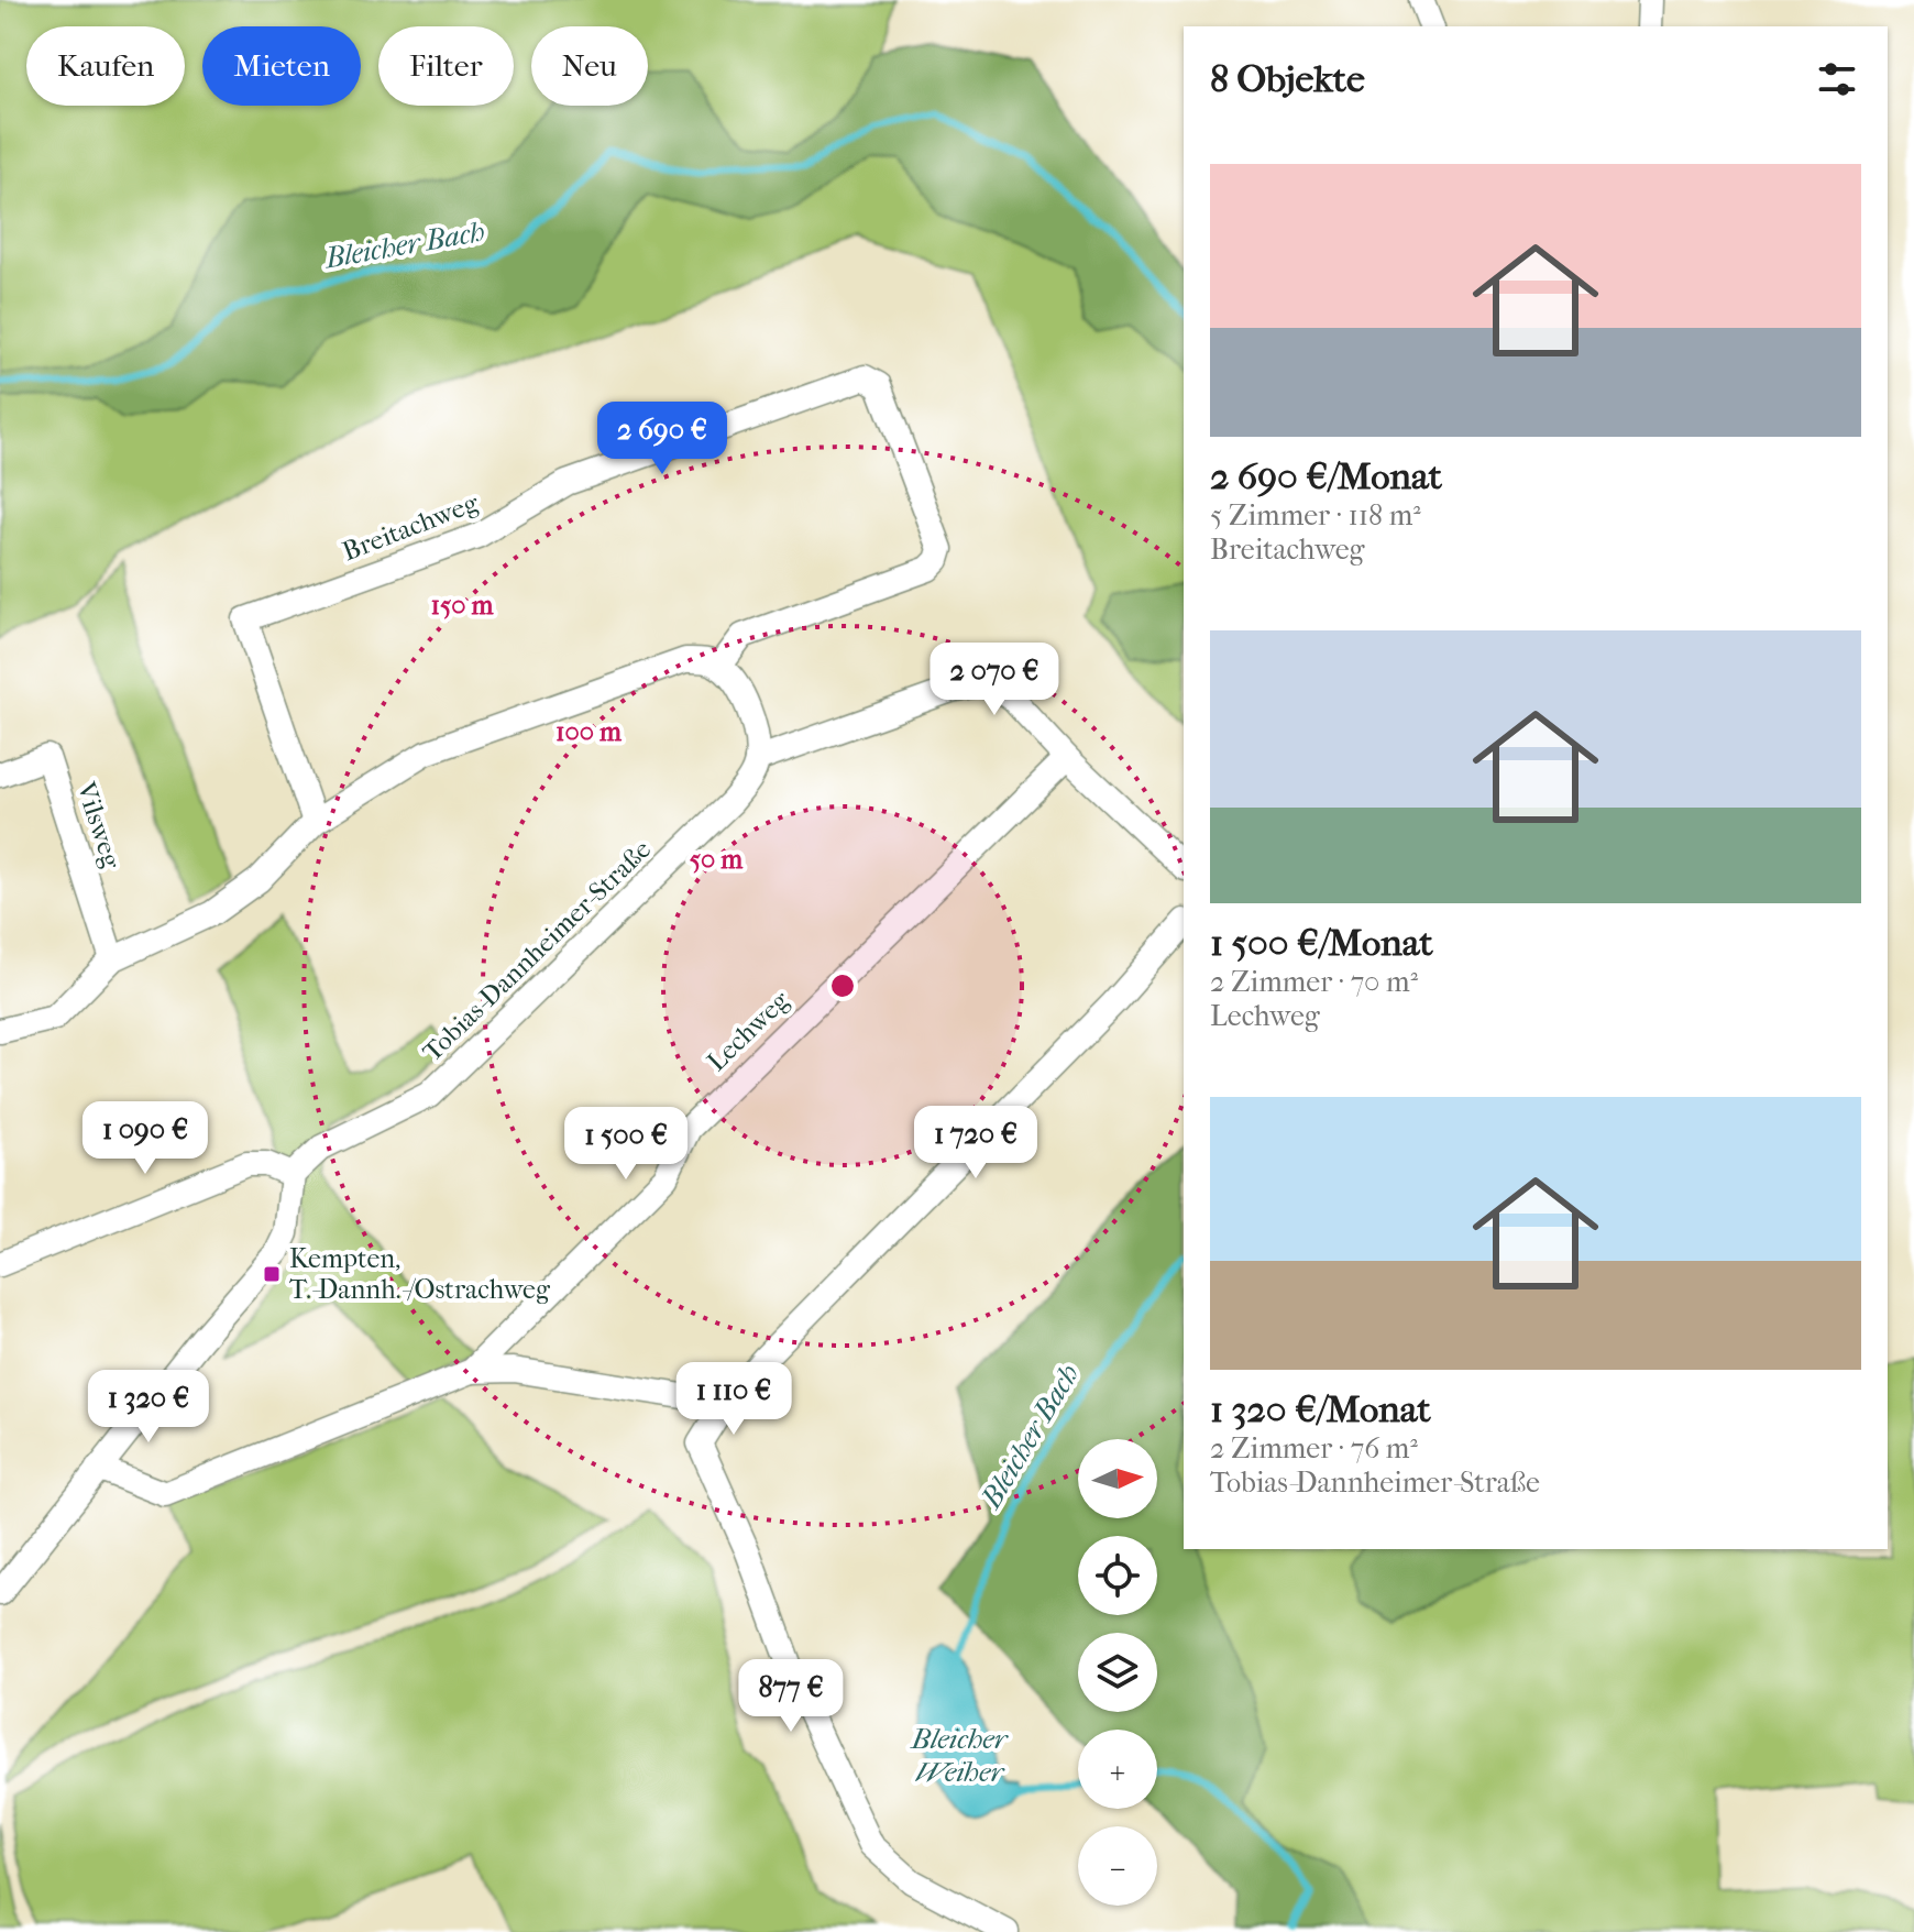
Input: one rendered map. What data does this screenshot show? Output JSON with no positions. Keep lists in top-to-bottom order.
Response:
{
  "streets": {
    "street": [
      "Breitachweg",
      "Vilsweg",
      "Tobias-Dannheimer-Straße",
      "Lechweg"
    ]
  },
  "water": ["Bleicher Bach", "Bleicher Weiher"],
  "places": {
    "transit": ["Kempten, T.-Dannh.-/Ostrachweg"]
  },
  "north": "right",
  "page": {
    "chip": [
      "Kaufen",
      "Mieten",
      "Filter",
      "Neu"
    ],
    "heading": "8 Objekte",
    "list": [
      {
        "name": "2 690 €/Monat",
        "note": "5 Zimmer · 118 m² · Breitachweg"
      },
      {
        "name": "1 500 €/Monat",
        "note": "2 Zimmer · 70 m² · Lechweg"
      },
      {
        "name": "1 320 €/Monat",
        "note": "2 Zimmer · 76 m² · Tobias-Dannheimer-Straße"
      }
    ],
    "price": [
      "2 690 €",
      "2 070 €",
      "1 090 €",
      "1 720 €",
      "1 500 €",
      "1 110 €",
      "1 320 €",
      "877 €"
    ],
    "map_buttons": ["+", "−"]
  },
  "rings": ["150 m", "100 m", "50 m"]
}
